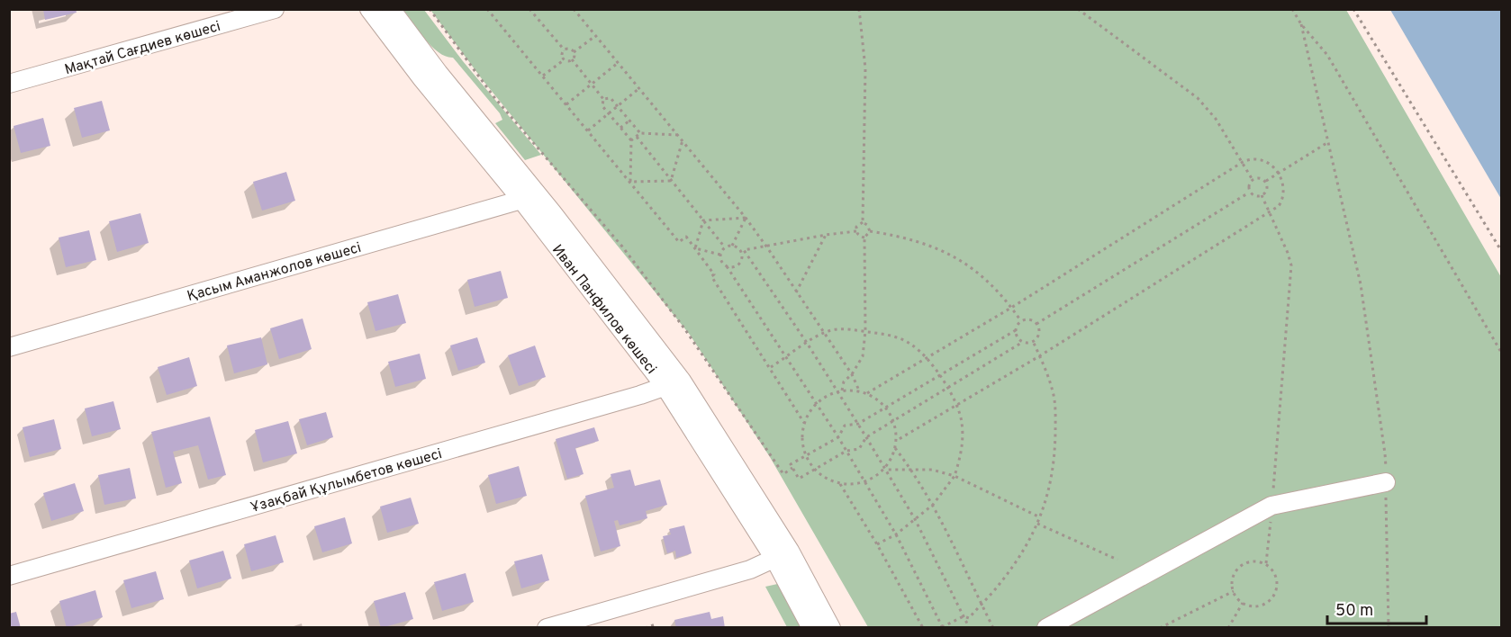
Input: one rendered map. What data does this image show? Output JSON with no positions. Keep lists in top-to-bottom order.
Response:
{
  "streets": {
    "street": [
      "Мақтай Сағдиев көшесі",
      "Қасым Аманжолов көшесі",
      "Иван Панфилов көшесі",
      "Ұзақбай Құлымбетов көшесі"
    ]
  },
  "crossings": [
    ["Қасым Аманжолов көшесі", "Иван Панфилов көшесі"],
    ["Иван Панфилов көшесі", "Ұзақбай Құлымбетов көшесі"]
  ],
  "scale_bar": "50 m"
}
